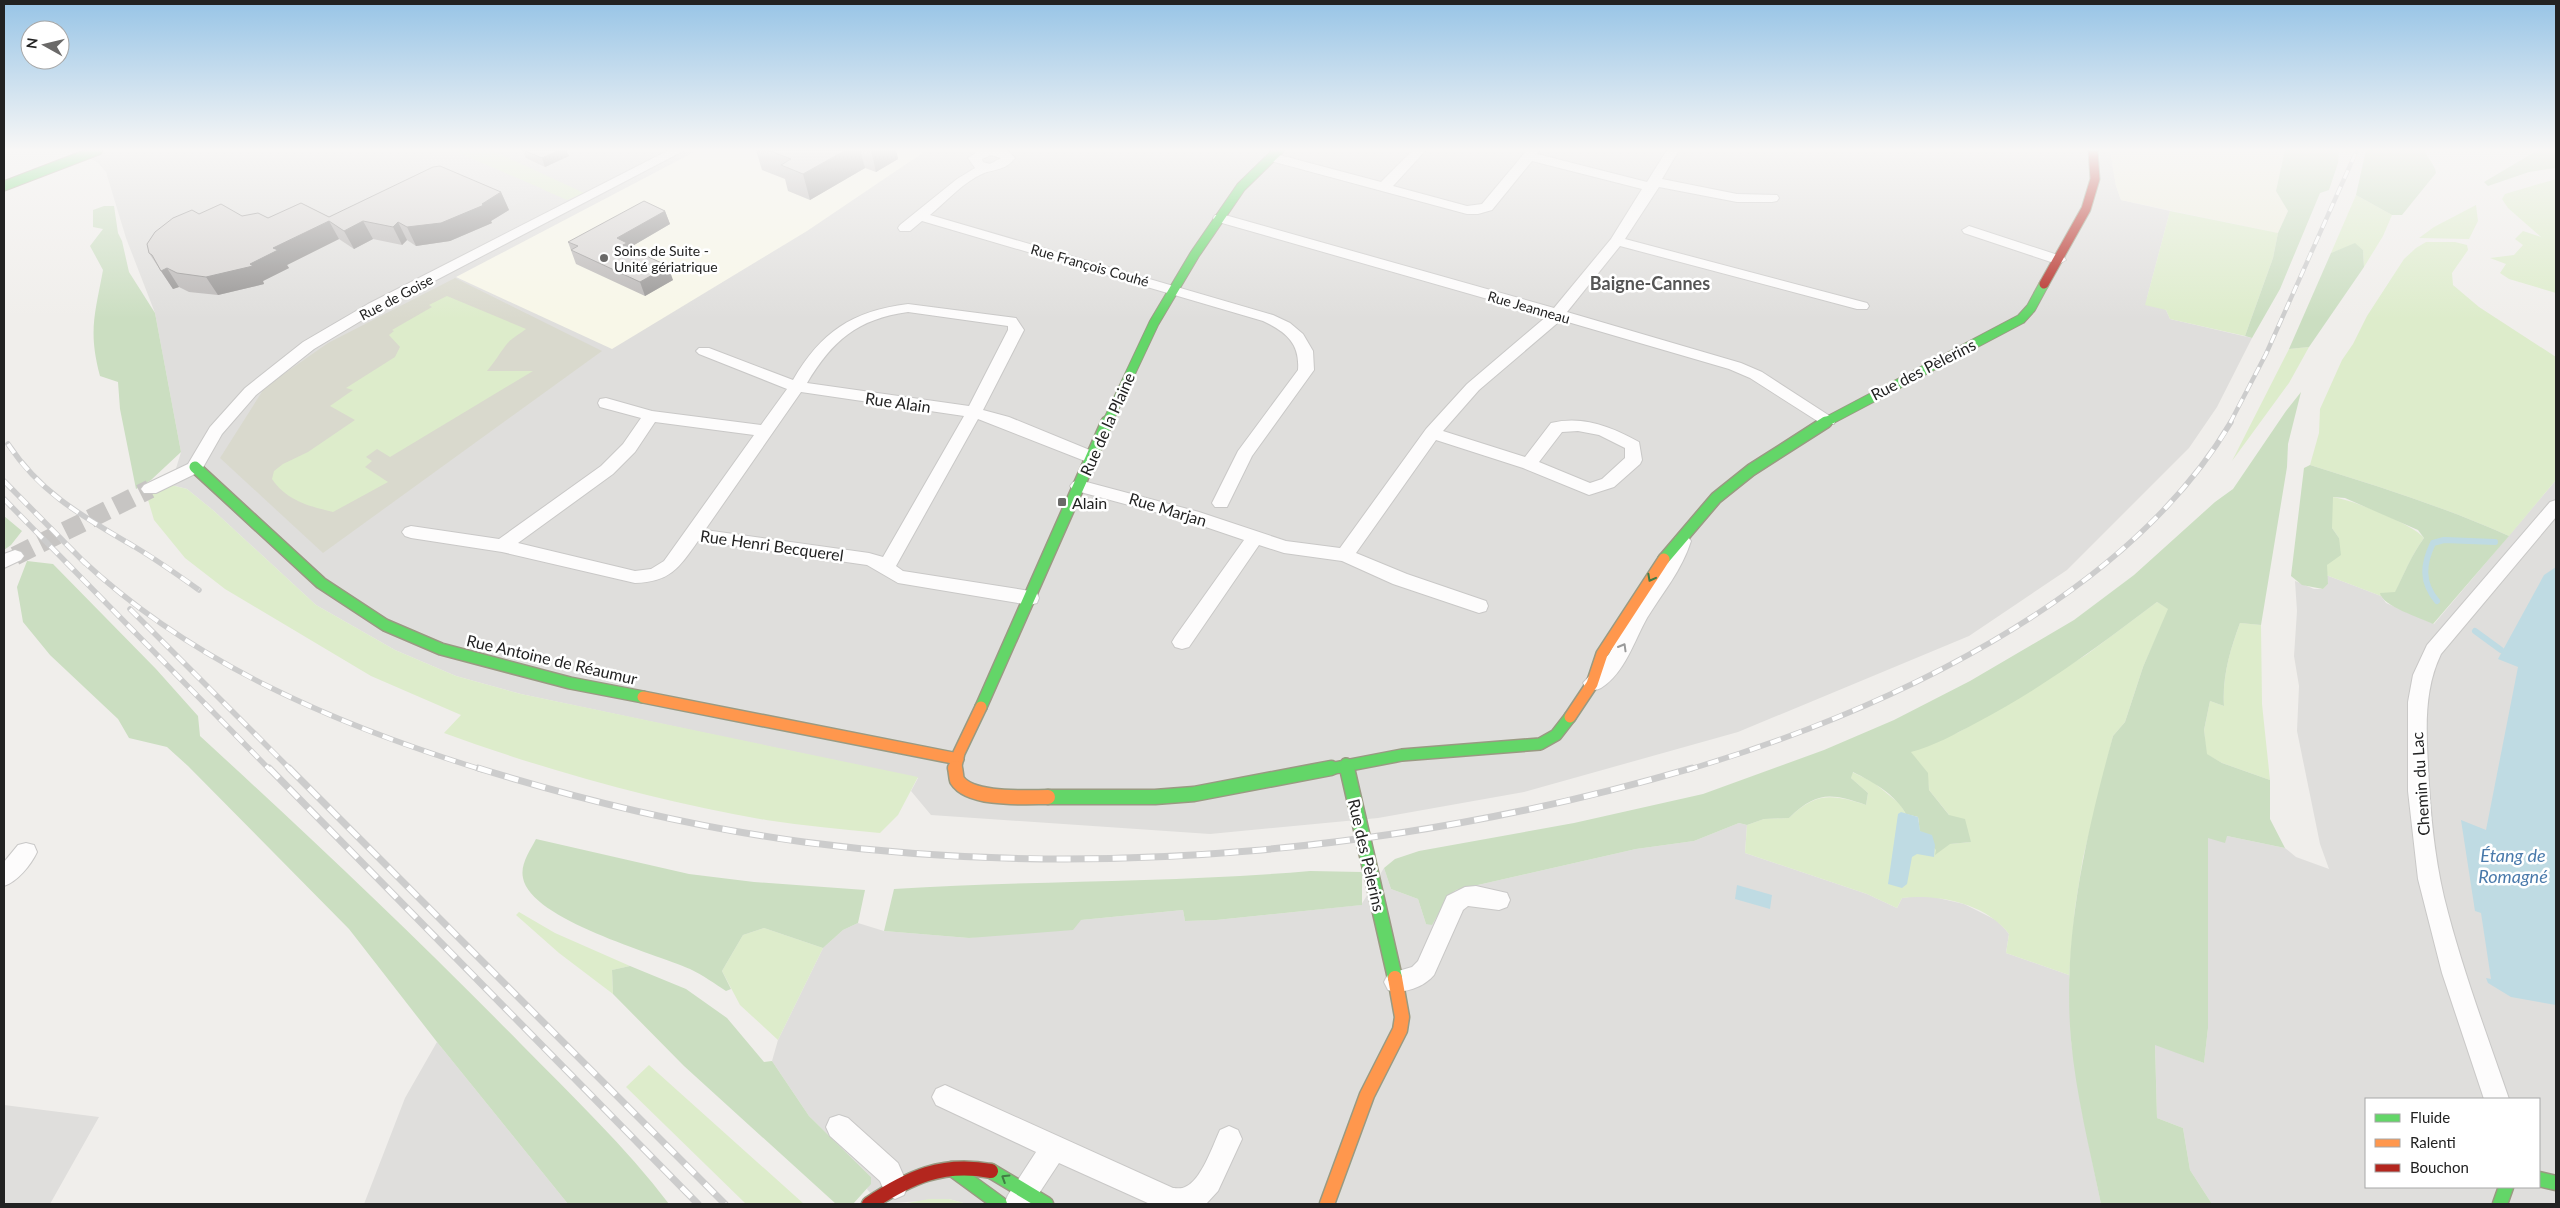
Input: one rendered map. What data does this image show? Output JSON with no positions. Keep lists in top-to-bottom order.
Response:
{
  "streets": {
    "street": [
      "Rue François Couhé",
      "Rue de Goise",
      "Rue Jeanneau",
      "Rue des Pèlerins",
      "Rue Alain",
      "Rue de la Plaine",
      "Rue Marjan",
      "Rue Henri Becquerel",
      "Rue Antoine de Réaumur",
      "Chemin du Lac"
    ]
  },
  "crossings": [
    ["Rue François Couhé", "Rue de la Plaine"],
    ["Rue de Goise", "Rue Antoine de Réaumur"],
    ["Rue Jeanneau", "Rue des Pèlerins"],
    ["Rue Jeanneau", "Rue de la Plaine"],
    ["Rue des Pèlerins", "Rue de la Plaine"],
    ["Rue Alain", "Rue de la Plaine"],
    ["Rue de la Plaine", "Rue Marjan"],
    ["Rue de la Plaine", "Rue Henri Becquerel"],
    ["Rue de la Plaine", "Rue Antoine de Réaumur"]
  ],
  "districts": ["Baigne-Cannes"],
  "water": ["Étang de Romagné"],
  "places": {
    "other": ["Soins de Suite - Unité gériatrique"],
    "transit": ["Alain"]
  },
  "legend": ["Fluide", "Ralenti", "Bouchon"],
  "north": "left"
}
